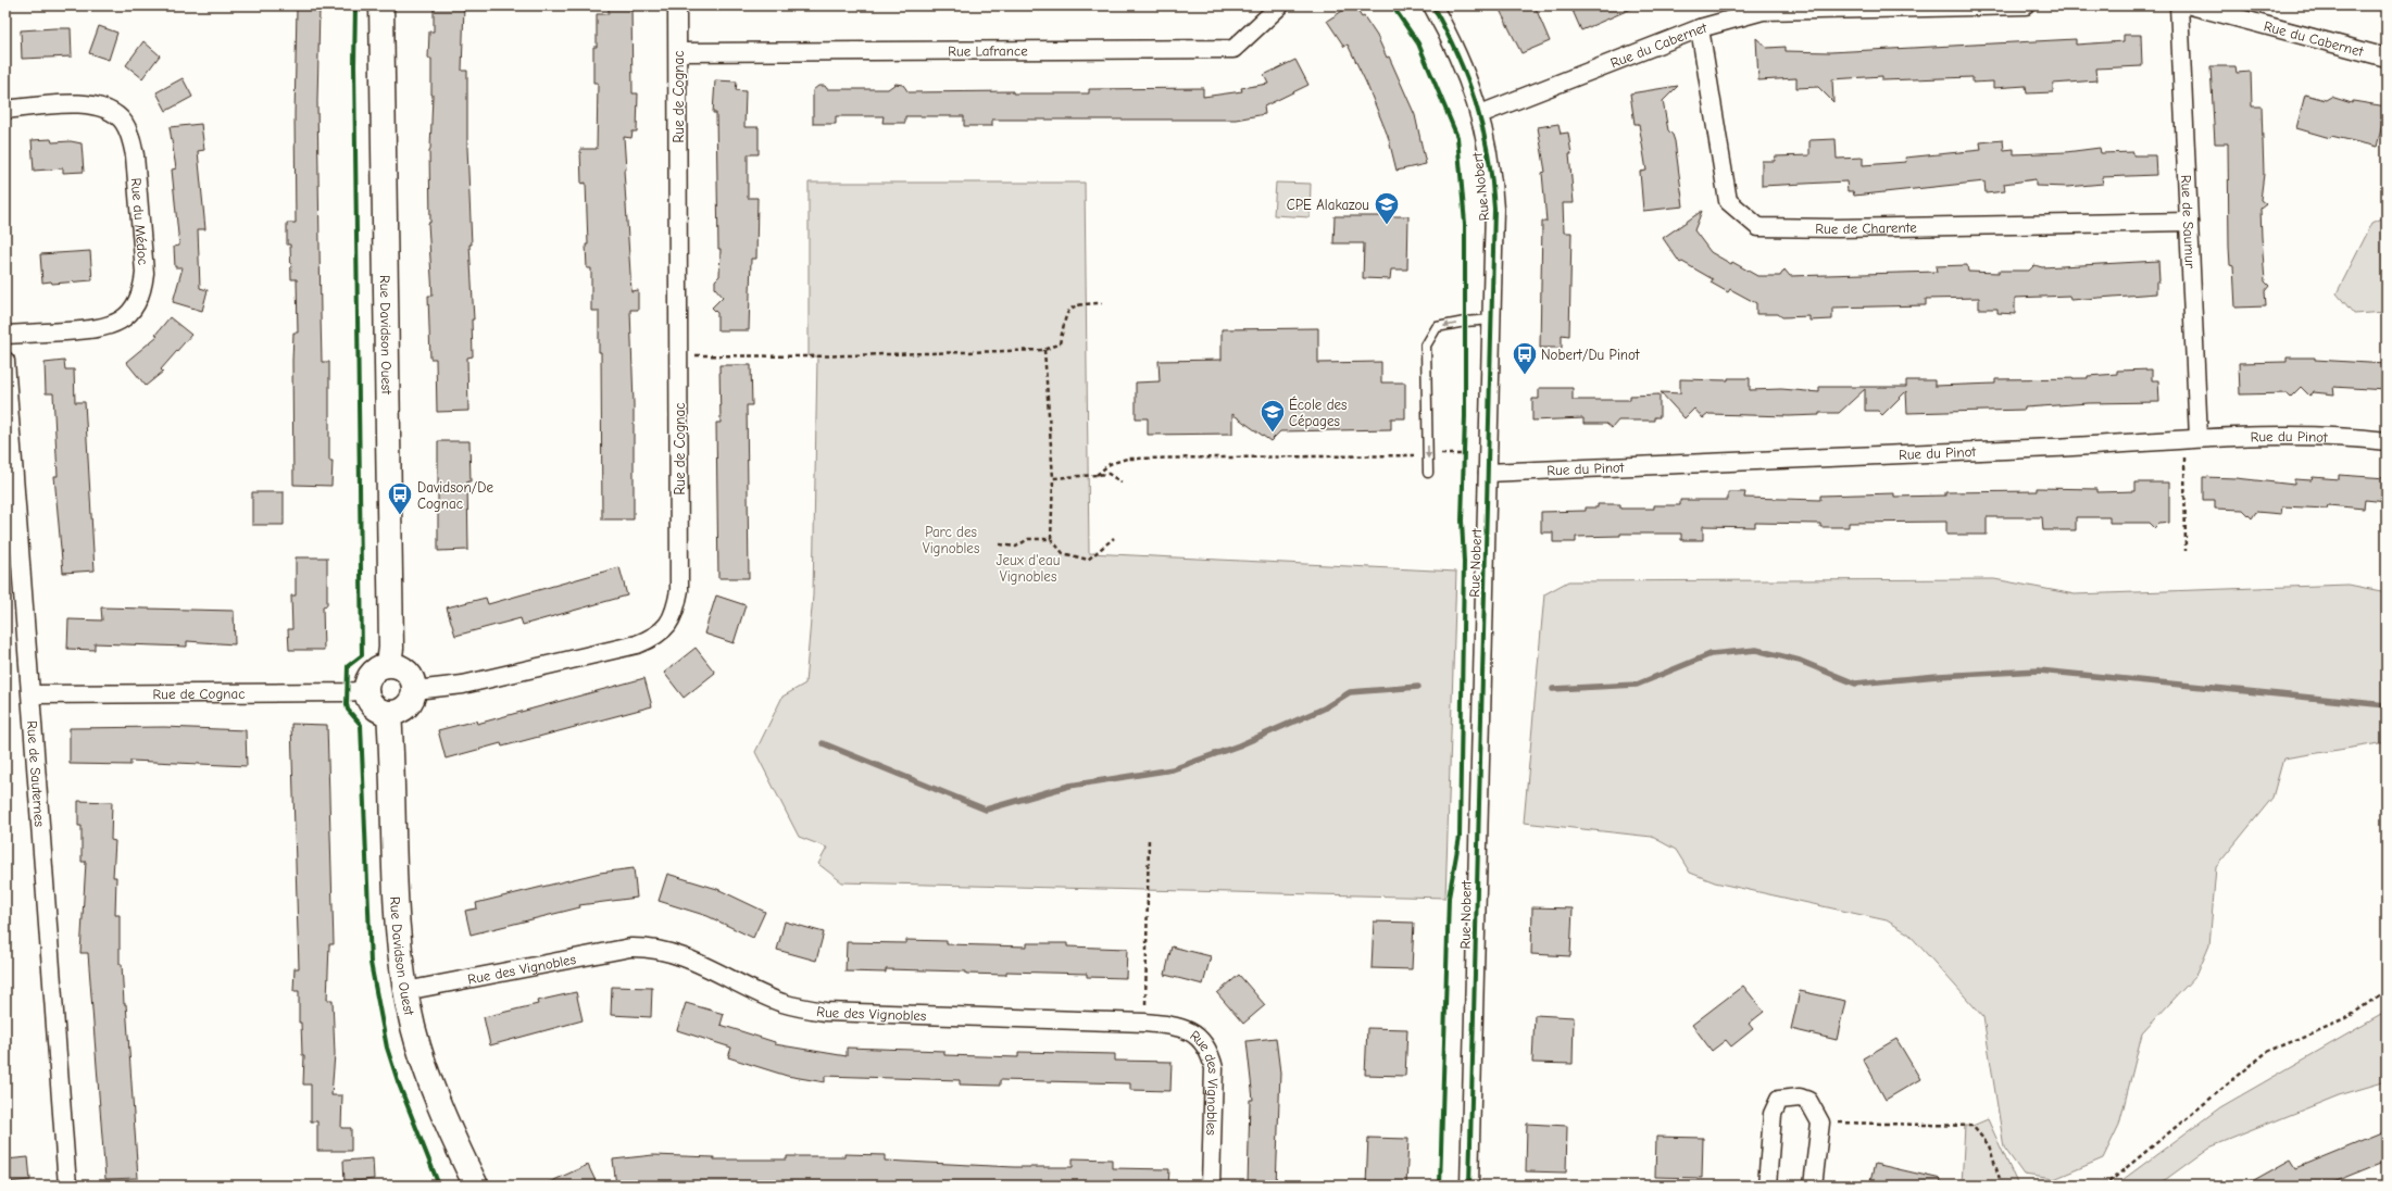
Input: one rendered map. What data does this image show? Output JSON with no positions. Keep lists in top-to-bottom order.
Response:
{
  "streets": {
    "street": [
      "Rue du Cabernet",
      "Rue Lafrance",
      "Rue de Cognac",
      "Rue Nobert",
      "Rue du Médoc",
      "Rue de Saumur",
      "Rue de Charente",
      "Rue Davidson Ouest",
      "Rue du Pinot",
      "Rue de Sauternes",
      "Rue des Vignobles"
    ]
  },
  "crossings": [
    ["Rue du Cabernet", "Rue Nobert"],
    ["Rue du Cabernet", "Rue de Charente"],
    ["Rue Lafrance", "Rue de Cognac"],
    ["Rue de Cognac", "Rue Davidson Ouest"],
    ["Rue de Cognac", "Rue de Sauternes"],
    ["Rue Nobert", "Rue du Pinot"],
    ["Rue de Saumur", "Rue de Charente"],
    ["Rue de Saumur", "Rue du Pinot"],
    ["Rue Davidson Ouest", "Rue des Vignobles"]
  ],
  "parks": ["Parc des Vignobles", "Jeux d'eau Vignobles"],
  "places": {
    "school or university": ["CPE Alakazou", "École des Cépages"],
    "bus stop": ["Nobert/Du Pinot", "Davidson/De Cognac"]
  }
}
